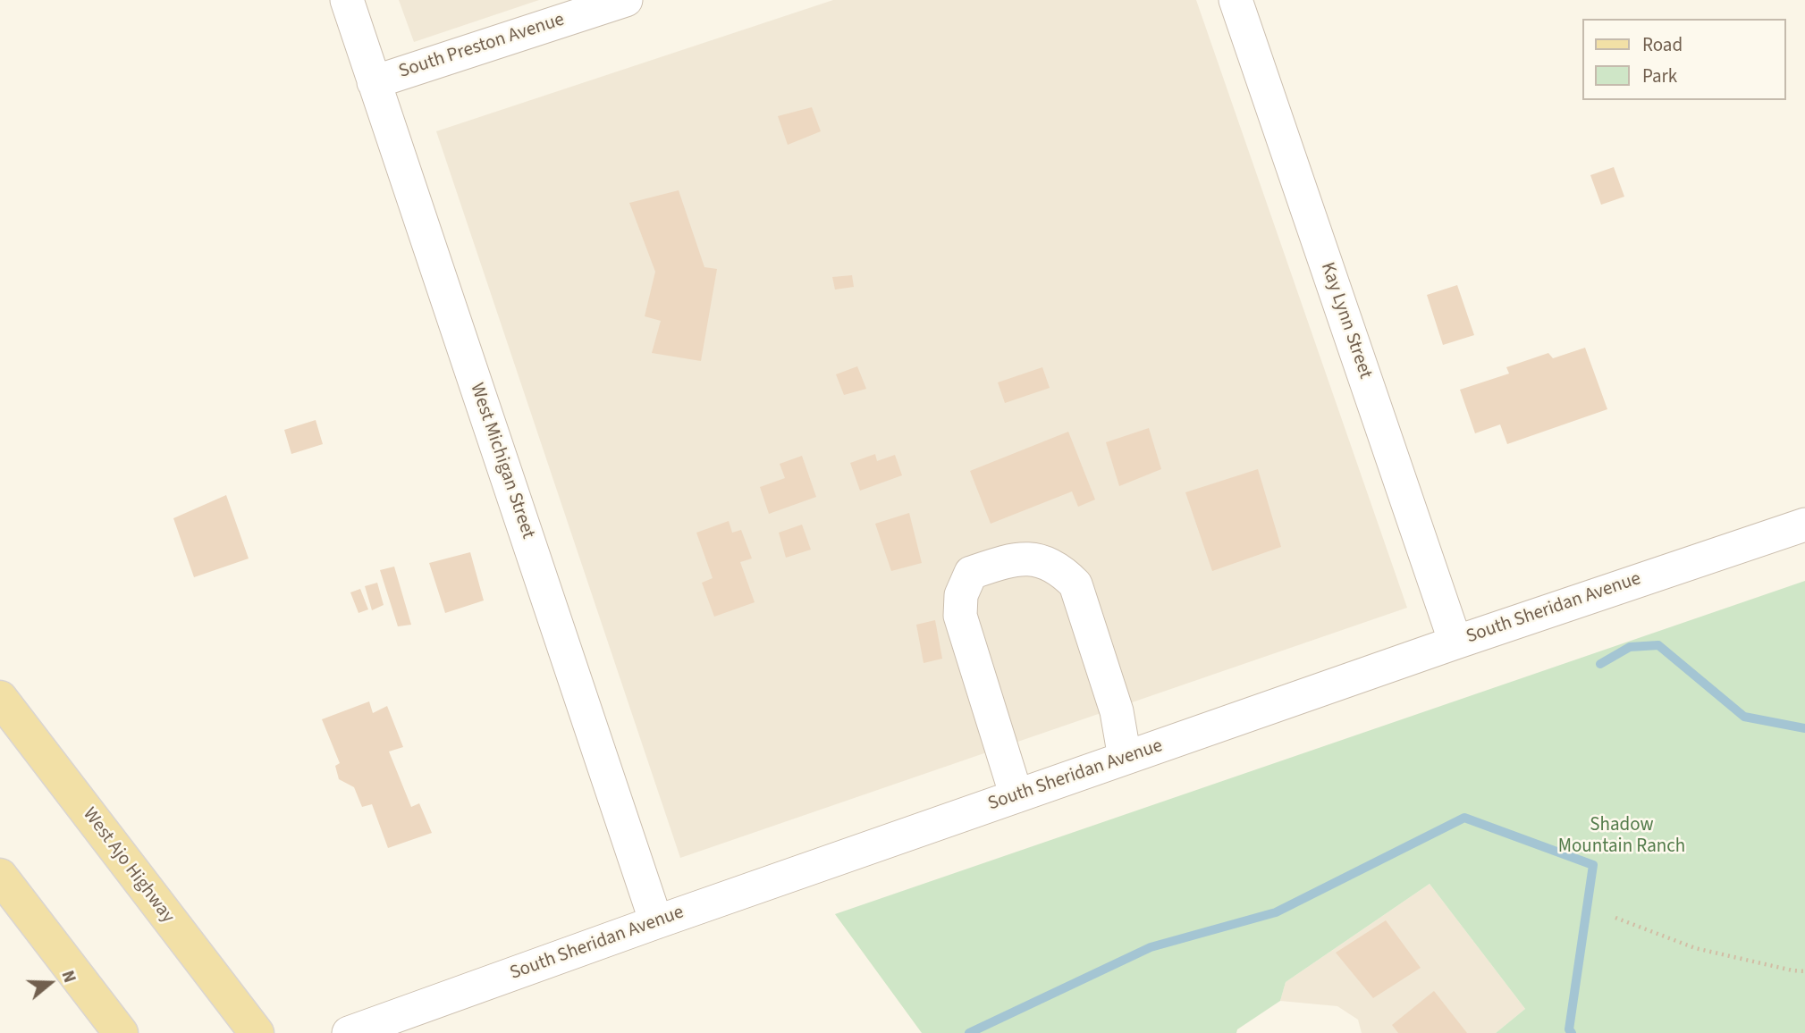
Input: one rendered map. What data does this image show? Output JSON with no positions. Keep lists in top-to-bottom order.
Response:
{
  "streets": {
    "main road": ["West Ajo Highway"],
    "street": [
      "South Preston Avenue",
      "Kay Lynn Street",
      "West Michigan Street",
      "South Sheridan Avenue"
    ]
  },
  "crossings": [
    ["South Preston Avenue", "West Michigan Street"],
    ["Kay Lynn Street", "South Sheridan Avenue"],
    ["West Michigan Street", "South Sheridan Avenue"]
  ],
  "parks": ["Shadow Mountain Ranch"],
  "legend": ["Road", "Park"],
  "north": "right"
}
